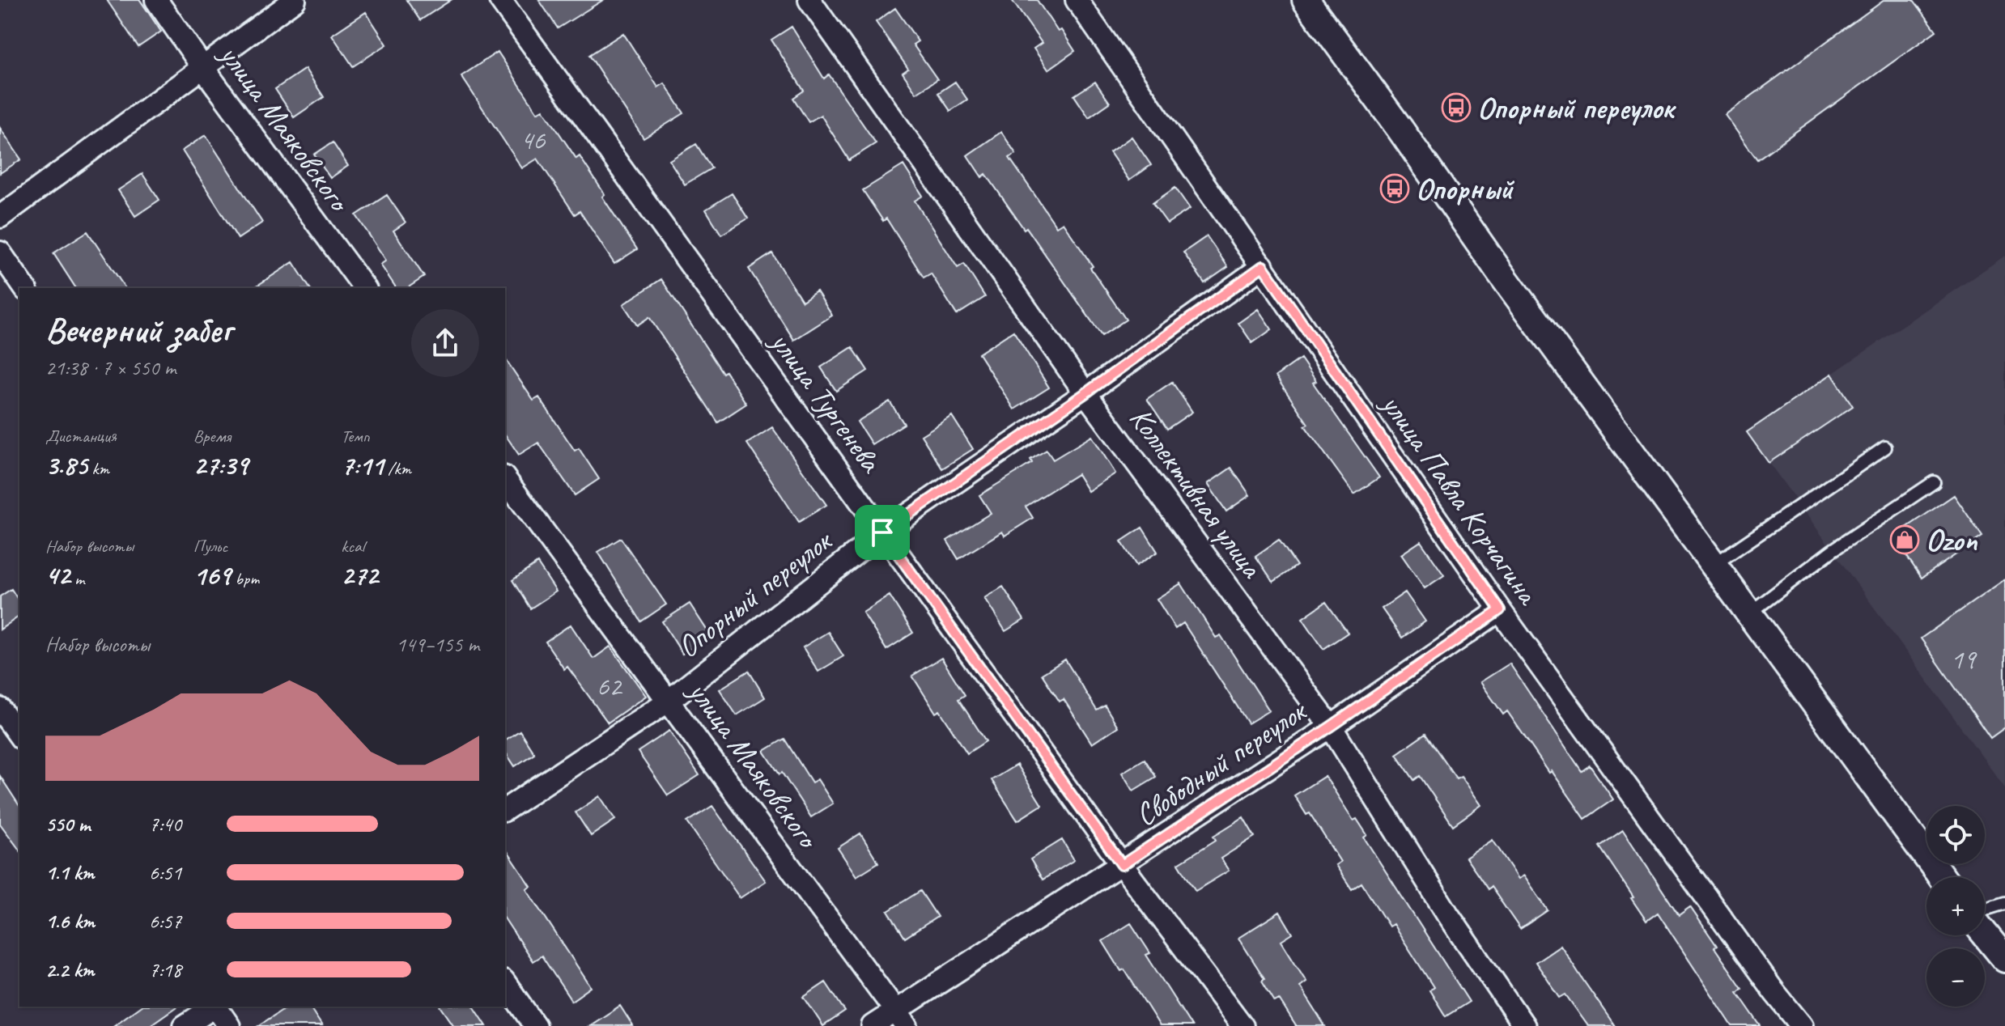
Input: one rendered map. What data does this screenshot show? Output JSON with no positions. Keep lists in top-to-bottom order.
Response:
{
  "streets": {
    "street": [
      "улица Маяковского",
      "улица Тургенева",
      "Коллективная улица",
      "улица Павла Корчагина",
      "Опорный переулок",
      "Свободный переулок"
    ]
  },
  "crossings": [
    ["улица Маяковского", "Опорный переулок"],
    ["улица Маяковского", "Свободный переулок"],
    ["улица Тургенева", "Опорный переулок"],
    ["улица Тургенева", "Свободный переулок"],
    ["Коллективная улица", "Опорный переулок"],
    ["Коллективная улица", "Свободный переулок"],
    ["улица Павла Корчагина", "Опорный переулок"],
    ["улица Павла Корчагина", "Свободный переулок"]
  ],
  "places": {
    "bus stop": ["Опорный переулок", "Опорный"],
    "shop": ["Ozon"]
  },
  "house_numbers": ["46", "19", "62"],
  "page": {
    "heading": ["Вечерний забег", "21:38 · 7 × 550 m"],
    "stats": [
      ["Дистанция", "3.85 km"],
      ["Время", "27:39"],
      ["Темп", "7:11 /km"],
      ["Набор высоты", "42 m"],
      ["Пульс", "169 bpm"],
      ["kcal", "272"]
    ],
    "chart": ["Набор высоты", "149–155 m"],
    "list": [
      {
        "name": "550 m",
        "note": "7:40"
      },
      {
        "name": "1.1 km",
        "note": "6:51"
      },
      {
        "name": "1.6 km",
        "note": "6:57"
      },
      {
        "name": "2.2 km",
        "note": "7:18"
      }
    ],
    "map_buttons": ["+", "−"]
  }
}
